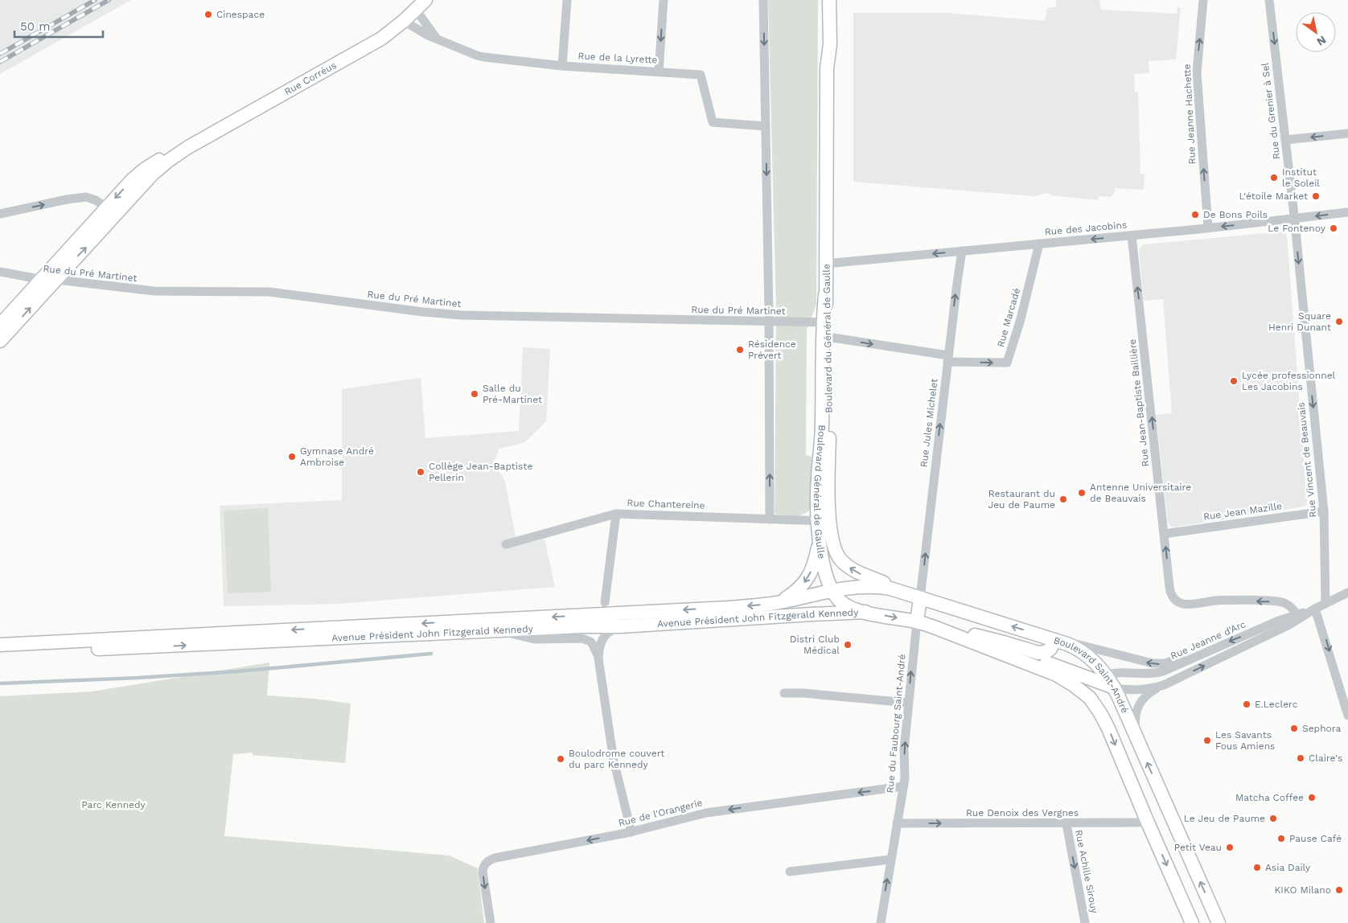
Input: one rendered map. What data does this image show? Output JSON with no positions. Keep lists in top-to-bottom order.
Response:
{
  "streets": {
    "main road": [
      "Rue Corréus",
      "Boulevard du Général de Gaulle",
      "Boulevard Général de Gaulle",
      "Avenue Président John Fitzgerald Kennedy",
      "Boulevard Saint-André"
    ],
    "street": [
      "Rue de la Lyrette",
      "Rue du Grenier à Sel",
      "Rue Jeanne Hachette",
      "Rue des Jacobins",
      "Rue du Pré Martinet",
      "Rue Marcadé",
      "Rue Jean-Baptiste Baillière",
      "Rue Jules Michelet",
      "Rue Vincent de Beauvais",
      "Rue Chantereine",
      "Rue Jean Mazille",
      "Rue Jeanne d'Arc",
      "Rue du Faubourg Saint-André",
      "Rue de l'Orangerie",
      "Rue Denoix des Vergnes",
      "Rue Achille Sirouy"
    ]
  },
  "crossings": [
    ["Rue de la Lyrette", "Rue Corréus"],
    ["Rue Corréus", "Rue du Pré Martinet"],
    ["Rue du Grenier à Sel", "Rue des Jacobins"],
    ["Rue du Grenier à Sel", "Rue Vincent de Beauvais"],
    ["Rue Jeanne Hachette", "Rue des Jacobins"],
    ["Rue des Jacobins", "Rue Marcadé"],
    ["Rue des Jacobins", "Boulevard du Général de Gaulle"],
    ["Rue des Jacobins", "Rue Jean-Baptiste Baillière"],
    ["Rue des Jacobins", "Rue Jules Michelet"],
    ["Rue des Jacobins", "Rue Vincent de Beauvais"],
    ["Rue du Pré Martinet", "Boulevard du Général de Gaulle"],
    ["Rue Marcadé", "Boulevard du Général de Gaulle"],
    ["Rue Marcadé", "Rue Jules Michelet"],
    ["Boulevard du Général de Gaulle", "Boulevard Général de Gaulle"],
    ["Boulevard du Général de Gaulle", "Rue Chantereine"],
    ["Boulevard du Général de Gaulle", "Boulevard Saint-André"],
    ["Rue Jean-Baptiste Baillière", "Rue Jean Mazille"],
    ["Rue Jean-Baptiste Baillière", "Rue Jeanne d'Arc"],
    ["Rue Jules Michelet", "Boulevard Saint-André"],
    ["Rue Vincent de Beauvais", "Rue Jean Mazille"],
    ["Rue Vincent de Beauvais", "Rue Jeanne d'Arc"],
    ["Boulevard Général de Gaulle", "Rue Chantereine"],
    ["Boulevard Général de Gaulle", "Avenue Président John Fitzgerald Kennedy"],
    ["Boulevard Général de Gaulle", "Boulevard Saint-André"],
    ["Avenue Président John Fitzgerald Kennedy", "Boulevard Saint-André"],
    ["Rue Jeanne d'Arc", "Boulevard Saint-André"],
    ["Boulevard Saint-André", "Rue du Faubourg Saint-André"],
    ["Boulevard Saint-André", "Rue Denoix des Vergnes"],
    ["Rue du Faubourg Saint-André", "Rue de l'Orangerie"],
    ["Rue du Faubourg Saint-André", "Rue Denoix des Vergnes"],
    ["Rue Denoix des Vergnes", "Rue Achille Sirouy"]
  ],
  "one_way": [
    "Rue du Grenier à Sel",
    "Rue Jeanne Hachette",
    "Rue des Jacobins",
    "Rue Jean-Baptiste Baillière",
    "Rue Jules Michelet",
    "Rue Vincent de Beauvais",
    "Rue du Faubourg Saint-André",
    "Rue de l'Orangerie",
    "Rue Denoix des Vergnes",
    "Rue Achille Sirouy"
  ],
  "parks": ["Parc Kennedy"],
  "places": [
    "Cinespace",
    "Institut le Soleil",
    "L'étoile Market",
    "De Bons Poils",
    "Le Fontenoy",
    "Square Henri Dunant",
    "Résidence Prévert",
    "Lycée professionnel Les Jacobins",
    "Salle du Pré-Martinet",
    "Gymnase André Ambroise",
    "Collège Jean-Baptiste Pellerin",
    "Antenne Universitaire de Beauvais",
    "Restaurant du Jeu de Paume",
    "Distri Club Médical",
    "E.Leclerc",
    "Sephora",
    "Les Savants Fous Amiens",
    "Claire's",
    "Boulodrome couvert du parc Kennedy",
    "Matcha Coffee",
    "Le Jeu de Paume",
    "Pause Café",
    "Petit Veau",
    "Asia Daily",
    "KIKO Milano"
  ],
  "scale_bar": "50 m",
  "north": "bottom right"
}
